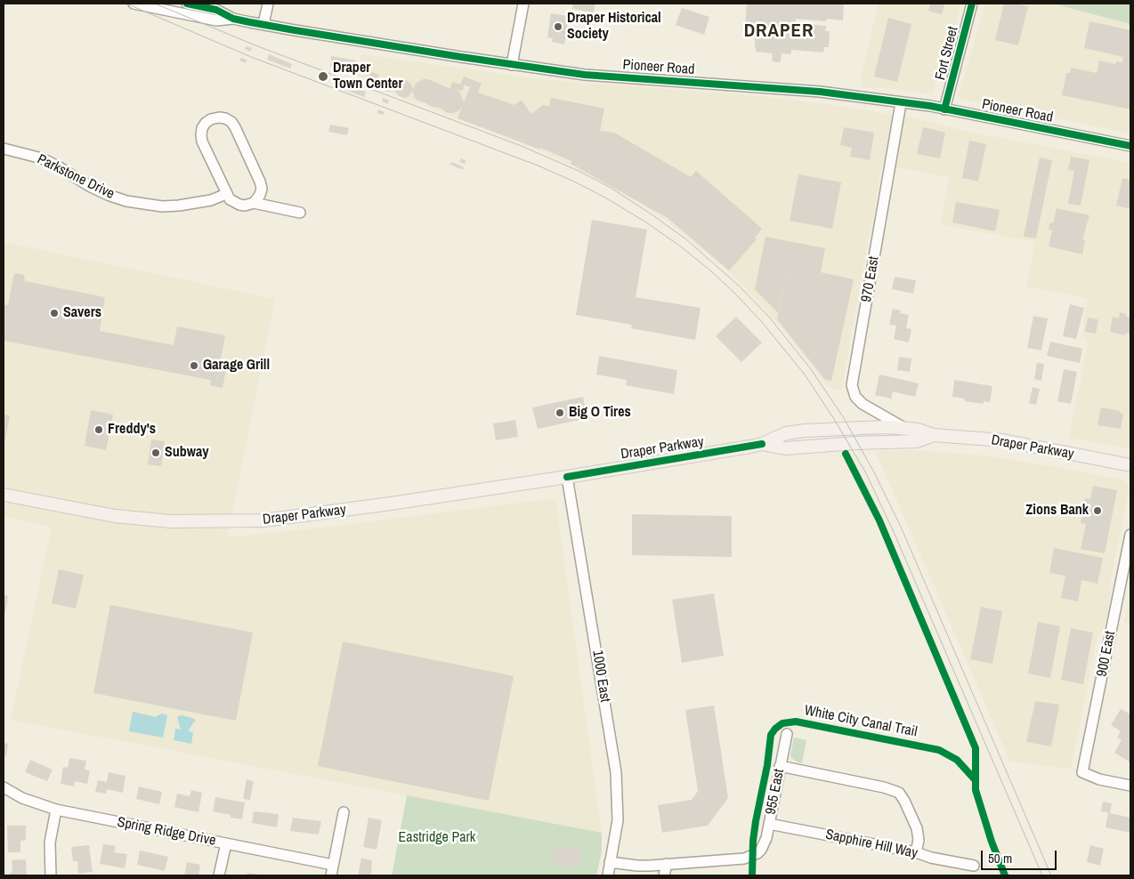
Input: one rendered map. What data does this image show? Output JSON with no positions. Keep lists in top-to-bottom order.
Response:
{
  "streets": {
    "main road": ["Draper Parkway"],
    "street": [
      "Fort Street",
      "Pioneer Road",
      "Parkstone Drive",
      "970 East",
      "900 East",
      "1000 East",
      "955 East",
      "Spring Ridge Drive",
      "Sapphire Hill Way"
    ],
    "cycle path": ["White City Canal Trail"]
  },
  "crossings": [
    ["Fort Street", "Pioneer Road"],
    ["Pioneer Road", "970 East"],
    ["970 East", "Draper Parkway"],
    ["Draper Parkway", "1000 East"],
    ["955 East", "Sapphire Hill Way"]
  ],
  "districts": ["DRAPER"],
  "parks": ["Eastridge Park"],
  "places": [
    "Draper Historical Society",
    "Draper Town Center",
    "Savers",
    "Garage Grill",
    "Big O Tires",
    "Freddy's",
    "Subway",
    "Zions Bank"
  ],
  "scale_bar": "50 m"
}
